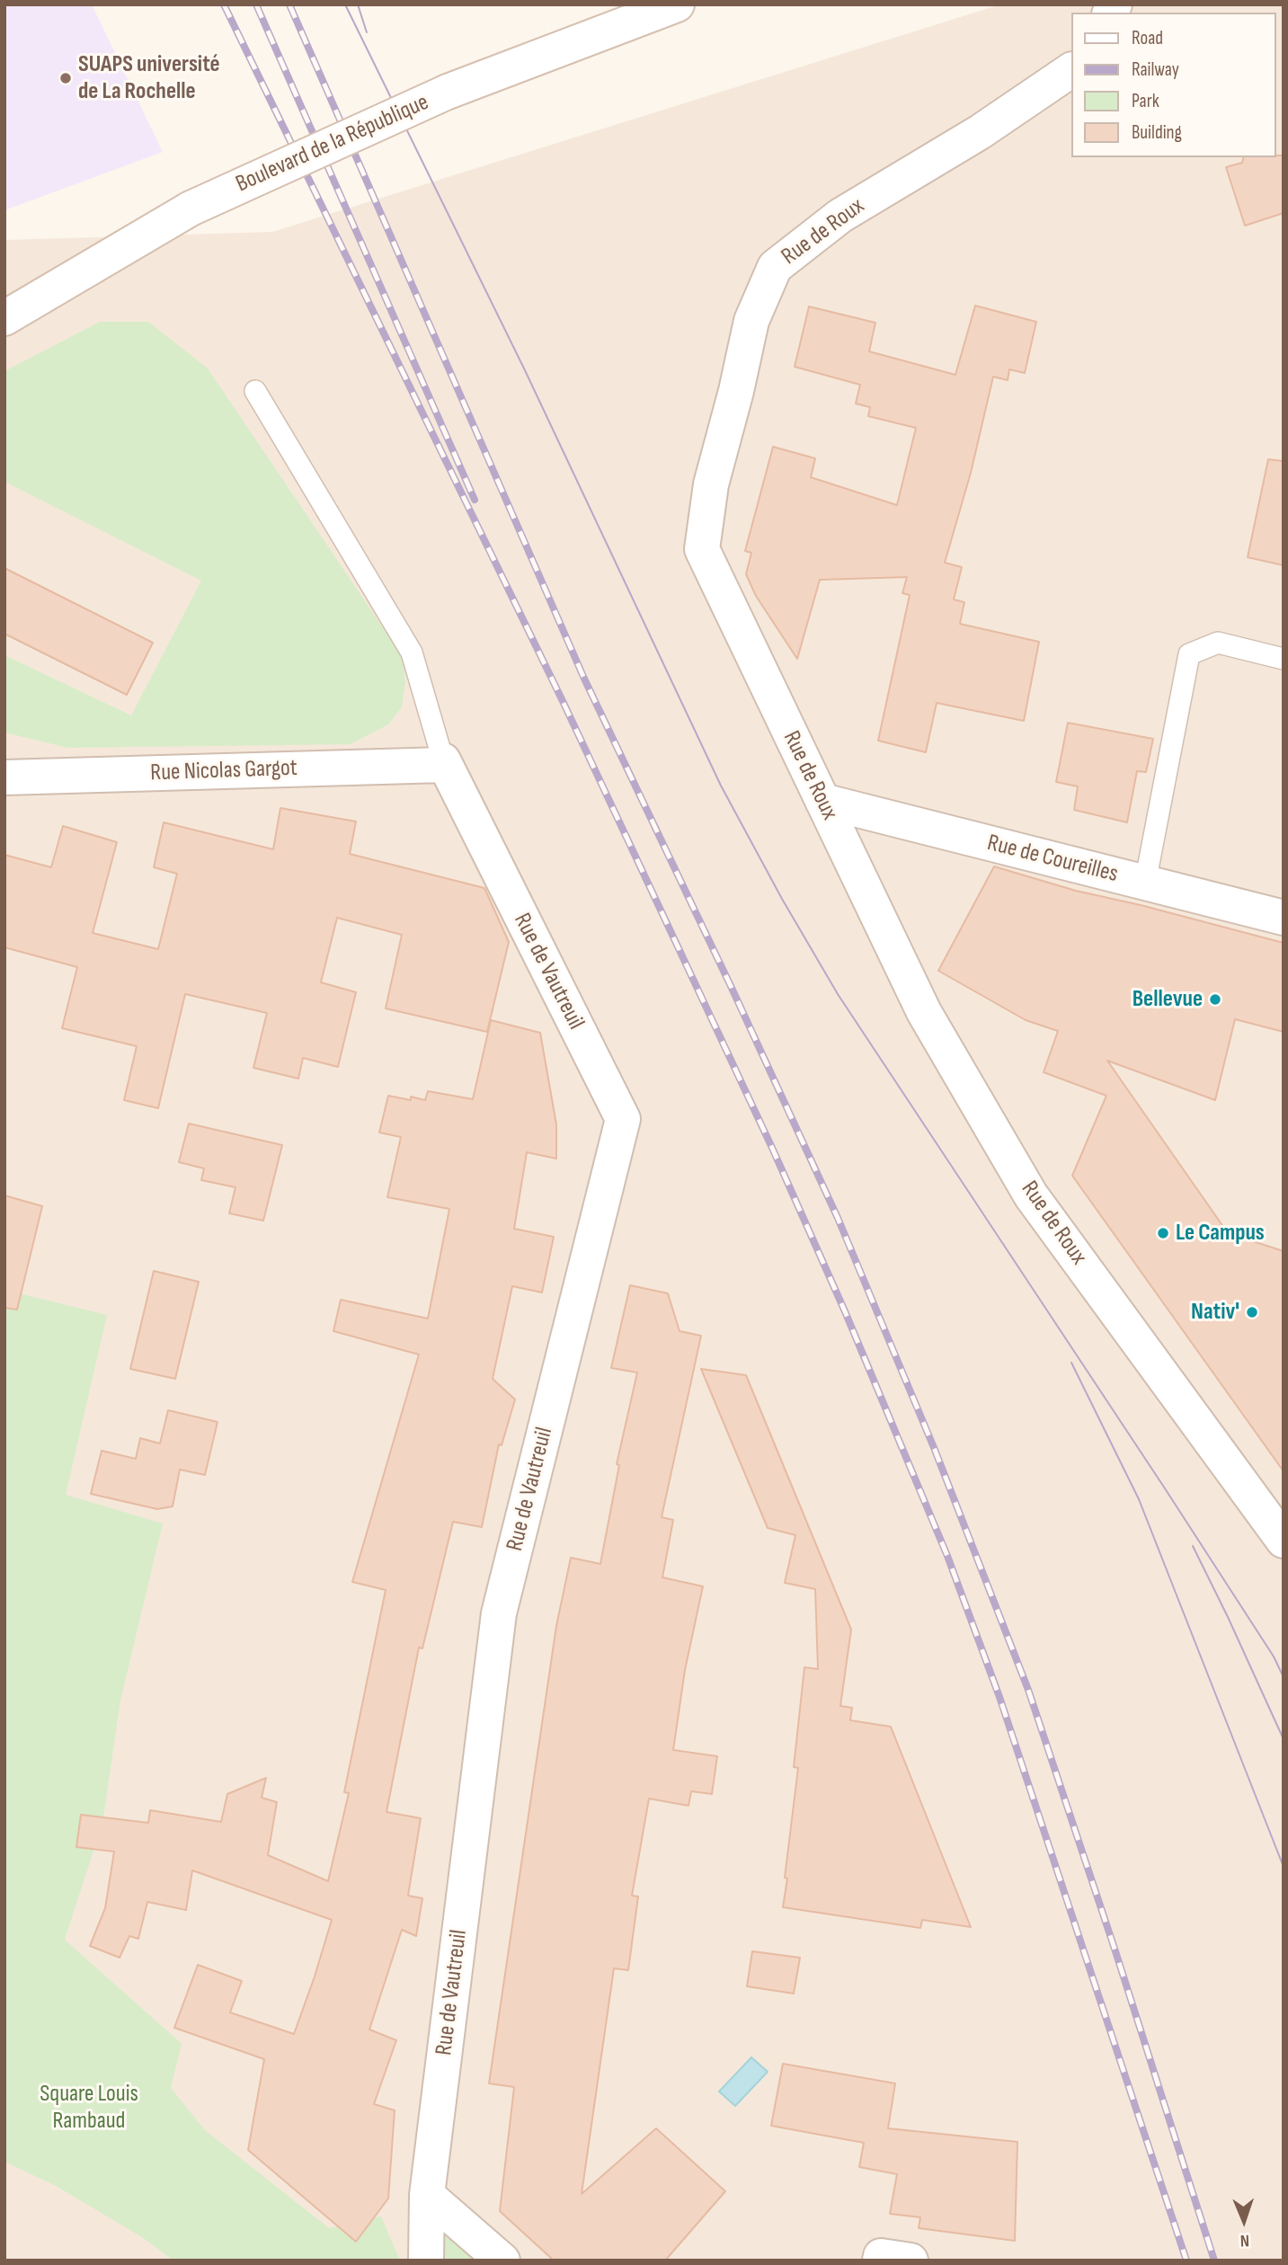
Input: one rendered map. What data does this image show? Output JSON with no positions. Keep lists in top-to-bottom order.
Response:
{
  "streets": {
    "street": [
      "Boulevard de la République",
      "Rue de Roux",
      "Rue Nicolas Gargot",
      "Rue de Coureilles",
      "Rue de Vautreuil"
    ]
  },
  "crossings": [
    ["Rue de Roux", "Rue de Coureilles"],
    ["Rue Nicolas Gargot", "Rue de Vautreuil"]
  ],
  "parks": ["Square Louis Rambaud"],
  "places": [
    "SUAPS université de La Rochelle",
    "Bellevue",
    "Le Campus",
    "Nativ'"
  ],
  "legend": [
    "Road",
    "Railway",
    "Park",
    "Building"
  ],
  "north": "bottom"
}
